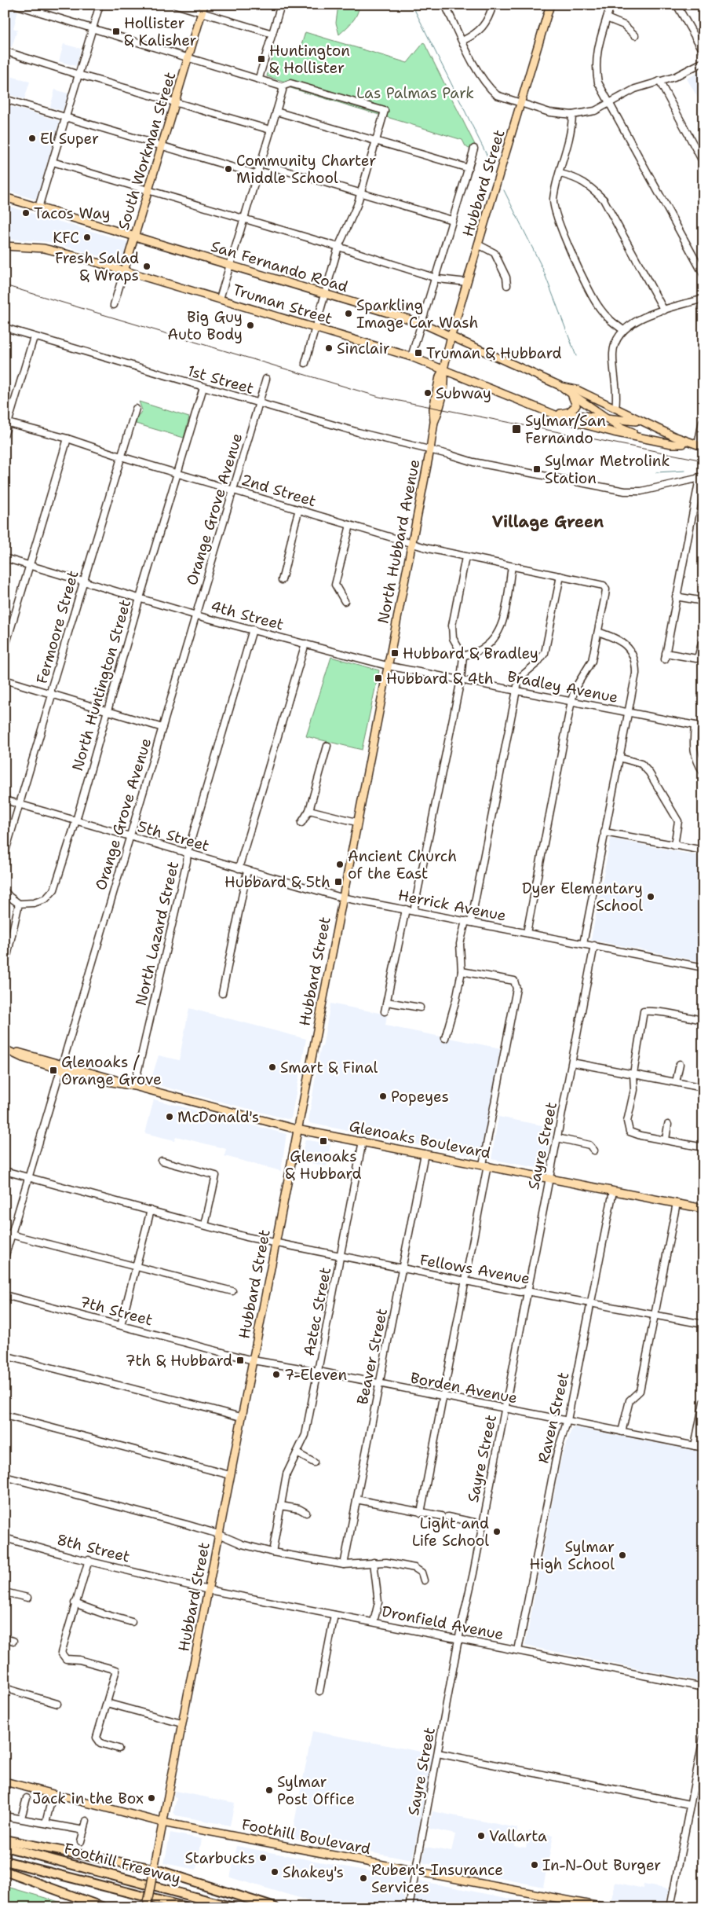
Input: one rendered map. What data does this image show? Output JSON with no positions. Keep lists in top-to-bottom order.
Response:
{
  "streets": {
    "highway": ["Foothill Freeway"],
    "main road": [
      "South Workman Street",
      "Hubbard Street",
      "San Fernando Road",
      "Truman Street",
      "North Hubbard Avenue",
      "Glenoaks Boulevard",
      "Foothill Boulevard"
    ],
    "street": [
      "1st Street",
      "2nd Street",
      "Orange Grove Avenue",
      "4th Street",
      "Fermoore Street",
      "North Huntington Street",
      "Bradley Avenue",
      "5th Street",
      "Herrick Avenue",
      "North Lazard Street",
      "Sayre Street",
      "Fellows Avenue",
      "7th Street",
      "Aztec Street",
      "Beaver Street",
      "Borden Avenue",
      "Raven Street",
      "8th Street",
      "Dronfield Avenue"
    ]
  },
  "crossings": [
    ["South Workman Street", "San Fernando Road"],
    ["South Workman Street", "Truman Street"],
    ["Hubbard Street", "San Fernando Road"],
    ["Hubbard Street", "Truman Street"],
    ["Hubbard Street", "North Hubbard Avenue"],
    ["Hubbard Street", "4th Street"],
    ["Hubbard Street", "Herrick Avenue"],
    ["Hubbard Street", "Glenoaks Boulevard"],
    ["Hubbard Street", "Fellows Avenue"],
    ["Hubbard Street", "Borden Avenue"],
    ["Hubbard Street", "Dronfield Avenue"],
    ["Hubbard Street", "Foothill Boulevard"],
    ["San Fernando Road", "Truman Street"],
    ["1st Street", "Orange Grove Avenue"],
    ["1st Street", "North Hubbard Avenue"],
    ["1st Street", "North Huntington Street"],
    ["2nd Street", "Orange Grove Avenue"],
    ["2nd Street", "North Hubbard Avenue"],
    ["2nd Street", "Fermoore Street"],
    ["2nd Street", "North Huntington Street"],
    ["Orange Grove Avenue", "4th Street"],
    ["Orange Grove Avenue", "5th Street"],
    ["Orange Grove Avenue", "Glenoaks Boulevard"],
    ["Orange Grove Avenue", "Fellows Avenue"],
    ["North Hubbard Avenue", "4th Street"],
    ["4th Street", "Fermoore Street"],
    ["4th Street", "North Huntington Street"],
    ["4th Street", "Bradley Avenue"],
    ["4th Street", "North Lazard Street"],
    ["Fermoore Street", "5th Street"],
    ["North Huntington Street", "5th Street"],
    ["5th Street", "Herrick Avenue"],
    ["5th Street", "North Lazard Street"],
    ["Herrick Avenue", "Sayre Street"],
    ["North Lazard Street", "Glenoaks Boulevard"],
    ["Glenoaks Boulevard", "Sayre Street"],
    ["Glenoaks Boulevard", "Aztec Street"],
    ["Glenoaks Boulevard", "Beaver Street"],
    ["Glenoaks Boulevard", "Raven Street"],
    ["Sayre Street", "Fellows Avenue"],
    ["Sayre Street", "Borden Avenue"],
    ["Sayre Street", "Dronfield Avenue"],
    ["Sayre Street", "Foothill Boulevard"],
    ["Fellows Avenue", "Aztec Street"],
    ["Fellows Avenue", "Beaver Street"],
    ["Fellows Avenue", "Raven Street"],
    ["7th Street", "Borden Avenue"],
    ["Aztec Street", "Borden Avenue"],
    ["Beaver Street", "Borden Avenue"],
    ["Borden Avenue", "Raven Street"],
    ["Raven Street", "Dronfield Avenue"],
    ["8th Street", "Dronfield Avenue"]
  ],
  "districts": ["Village Green"],
  "parks": ["Las Palmas Park"],
  "places": {
    "transit": [
      "Hollister & Kalisher",
      "Huntington & Hollister",
      "Truman & Hubbard",
      "Sylmar/San Fernando",
      "Sylmar Metrolink Station",
      "Hubbard & Bradley",
      "Hubbard & 4th",
      "Hubbard & 5th",
      "Glenoaks / Orange Grove",
      "Glenoaks & Hubbard",
      "7th & Hubbard"
    ],
    "other": [
      "El Super",
      "Community Charter Middle School",
      "Tacos Way",
      "KFC",
      "Fresh Salad & Wraps",
      "Sparkling Image Car Wash",
      "Big Guy Auto Body",
      "Sinclair",
      "Subway",
      "Ancient Church of the East",
      "Dyer Elementary School",
      "Smart & Final",
      "Popeyes",
      "McDonald's",
      "7-Eleven",
      "Light and Life School",
      "Sylmar High School",
      "Sylmar Post Office",
      "Jack in the Box",
      "Vallarta",
      "Starbucks",
      "In-N-Out Burger",
      "Shakey's",
      "Ruben's Insurance Services"
    ]
  }
}
